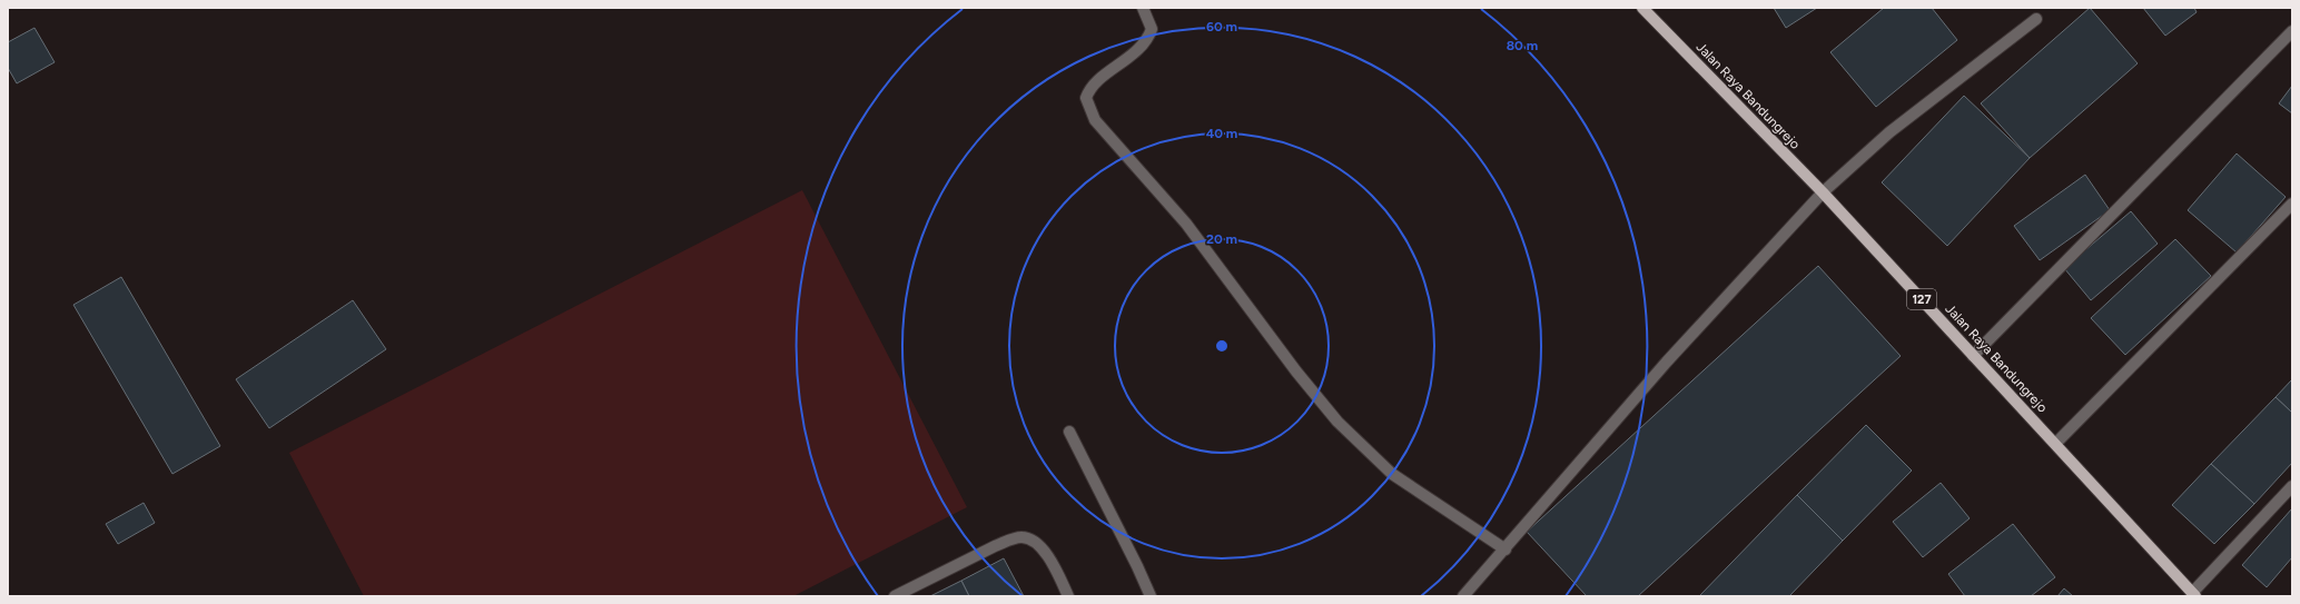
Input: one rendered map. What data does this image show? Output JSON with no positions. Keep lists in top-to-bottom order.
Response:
{
  "streets": {
    "main road": ["Jalan Raya Bandungrejo", "127"]
  },
  "rings": [
    "60 m",
    "80 m",
    "40 m",
    "20 m"
  ]
}
